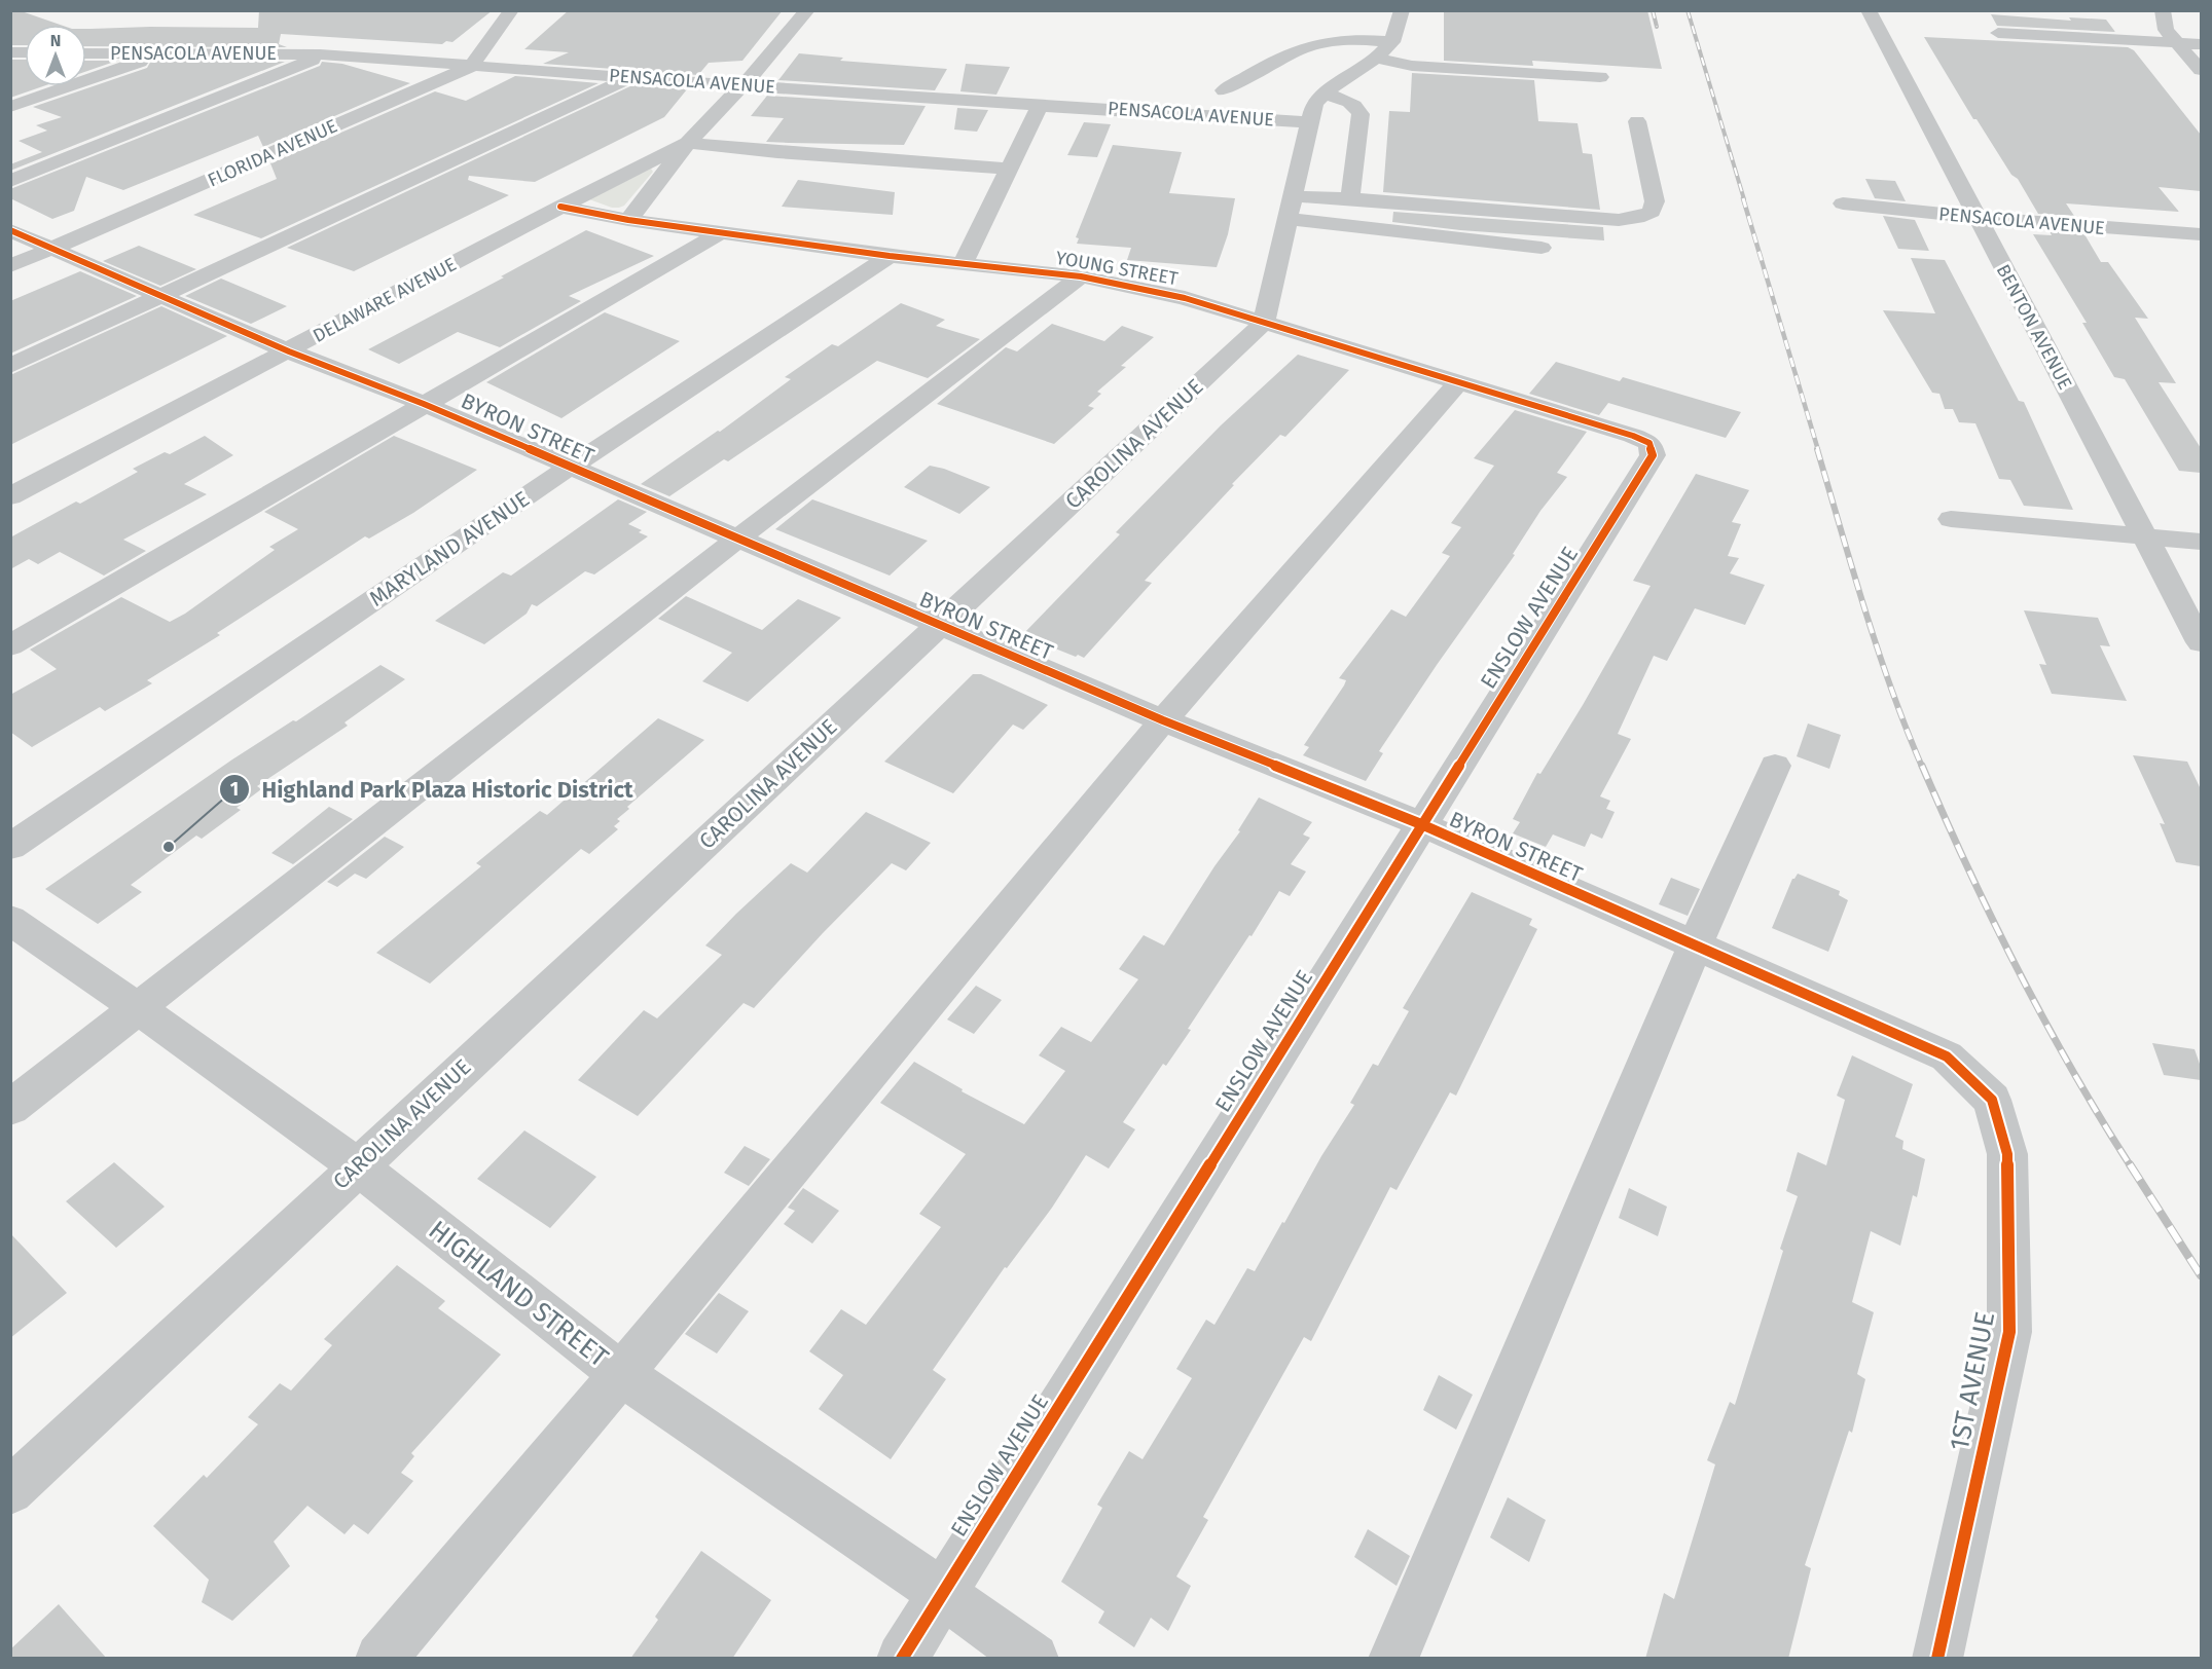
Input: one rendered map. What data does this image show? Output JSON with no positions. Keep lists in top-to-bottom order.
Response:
{
  "streets": {
    "street": [
      "PENSACOLA AVENUE",
      "FLORIDA AVENUE",
      "YOUNG STREET",
      "DELAWARE AVENUE",
      "BENTON AVENUE",
      "BYRON STREET",
      "CAROLINA AVENUE",
      "MARYLAND AVENUE",
      "ENSLOW AVENUE",
      "HIGHLAND STREET",
      "1ST AVENUE"
    ]
  },
  "crossings": [
    ["PENSACOLA AVENUE", "FLORIDA AVENUE"],
    ["PENSACOLA AVENUE", "DELAWARE AVENUE"],
    ["PENSACOLA AVENUE", "BENTON AVENUE"],
    ["FLORIDA AVENUE", "BYRON STREET"],
    ["YOUNG STREET", "DELAWARE AVENUE"],
    ["YOUNG STREET", "CAROLINA AVENUE"],
    ["YOUNG STREET", "MARYLAND AVENUE"],
    ["YOUNG STREET", "ENSLOW AVENUE"],
    ["DELAWARE AVENUE", "BYRON STREET"],
    ["BYRON STREET", "CAROLINA AVENUE"],
    ["BYRON STREET", "MARYLAND AVENUE"],
    ["BYRON STREET", "ENSLOW AVENUE"],
    ["BYRON STREET", "1ST AVENUE"],
    ["CAROLINA AVENUE", "HIGHLAND STREET"],
    ["ENSLOW AVENUE", "HIGHLAND STREET"]
  ],
  "places": ["Highland Park Plaza Historic District"],
  "north": "top"
}
